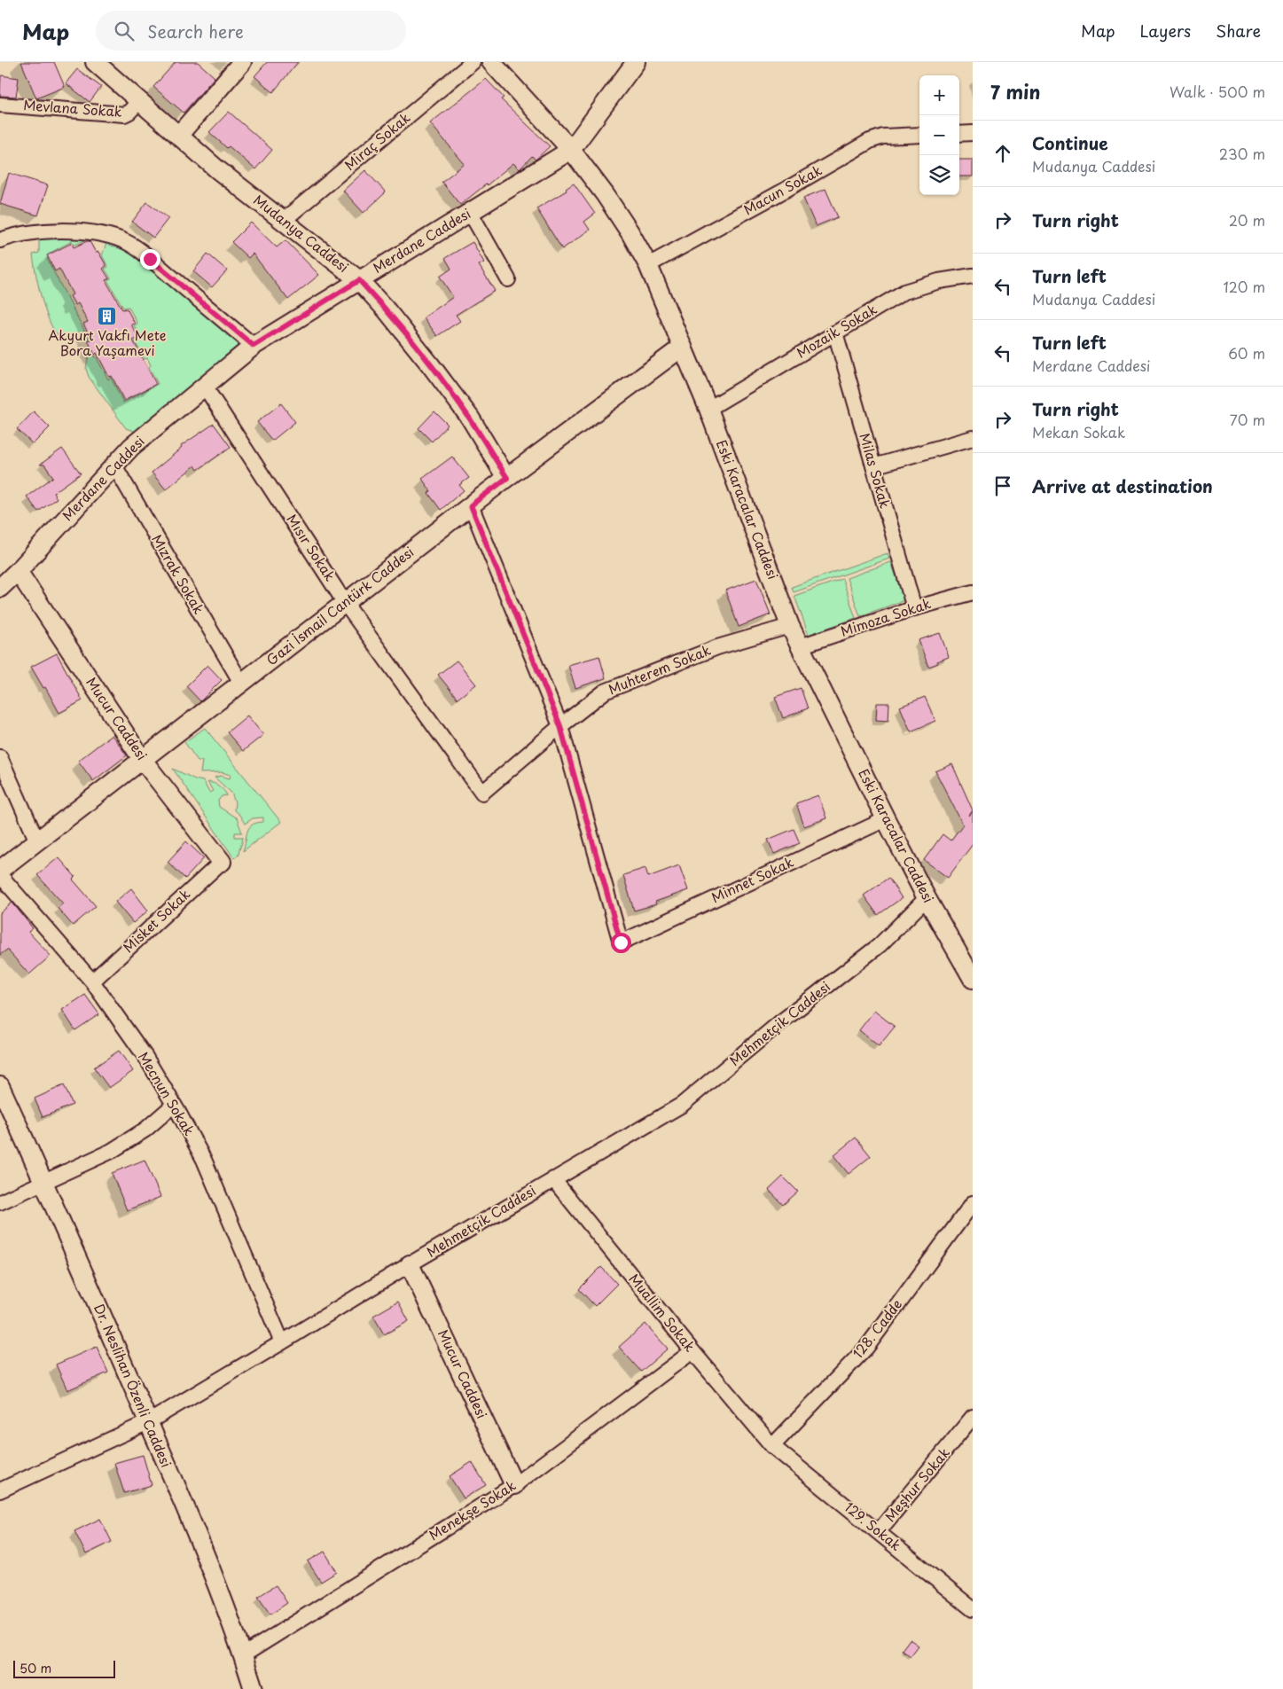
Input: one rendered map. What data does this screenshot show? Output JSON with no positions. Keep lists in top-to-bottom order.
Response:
{
  "streets": {
    "street": [
      "Mevlana Sokak",
      "Miraç Sokak",
      "Macun Sokak",
      "Mudanya Caddesi",
      "Merdane Caddesi",
      "Mozaik Sokak",
      "Milas Sokak",
      "Eski Karacalar Caddesi",
      "Mısır Sokak",
      "Mızrak Sokak",
      "Gazi İsmail Cantürk Caddesi",
      "Mimoza Sokak",
      "Muhterem Sokak",
      "Mucur Caddesi",
      "Minnet Sokak",
      "Misket Sokak",
      "Mehmetçik Caddesi",
      "Mecnun Sokak",
      "Muallim Sokak",
      "128. Cadde",
      "Dr. Neslihan Özenli Caddesi",
      "Meşhur Sokak",
      "Menekşe Sokak",
      "129. Sokak"
    ]
  },
  "crossings": [
    ["Mevlana Sokak", "Mudanya Caddesi"],
    ["Miraç Sokak", "Mudanya Caddesi"],
    ["Macun Sokak", "Eski Karacalar Caddesi"],
    ["Mudanya Caddesi", "Merdane Caddesi"],
    ["Mudanya Caddesi", "Gazi İsmail Cantürk Caddesi"],
    ["Merdane Caddesi", "Eski Karacalar Caddesi"],
    ["Merdane Caddesi", "Mısır Sokak"],
    ["Merdane Caddesi", "Mızrak Sokak"],
    ["Merdane Caddesi", "Mucur Caddesi"],
    ["Mozaik Sokak", "Milas Sokak"],
    ["Mozaik Sokak", "Eski Karacalar Caddesi"],
    ["Milas Sokak", "Mimoza Sokak"],
    ["Eski Karacalar Caddesi", "Gazi İsmail Cantürk Caddesi"],
    ["Eski Karacalar Caddesi", "Mimoza Sokak"],
    ["Eski Karacalar Caddesi", "Muhterem Sokak"],
    ["Eski Karacalar Caddesi", "Minnet Sokak"],
    ["Eski Karacalar Caddesi", "Mehmetçik Caddesi"],
    ["Mısır Sokak", "Gazi İsmail Cantürk Caddesi"],
    ["Mısır Sokak", "Muhterem Sokak"],
    ["Mızrak Sokak", "Gazi İsmail Cantürk Caddesi"],
    ["Gazi İsmail Cantürk Caddesi", "Mucur Caddesi"],
    ["Muhterem Sokak", "Minnet Sokak"],
    ["Mucur Caddesi", "Misket Sokak"],
    ["Mucur Caddesi", "Mehmetçik Caddesi"],
    ["Mucur Caddesi", "Menekşe Sokak"],
    ["Misket Sokak", "Mecnun Sokak"],
    ["Mehmetçik Caddesi", "Mecnun Sokak"],
    ["Mehmetçik Caddesi", "Muallim Sokak"],
    ["Mehmetçik Caddesi", "Dr. Neslihan Özenli Caddesi"],
    ["Muallim Sokak", "128. Cadde"],
    ["Muallim Sokak", "Menekşe Sokak"],
    ["Muallim Sokak", "129. Sokak"],
    ["128. Cadde", "129. Sokak"],
    ["Dr. Neslihan Özenli Caddesi", "Menekşe Sokak"],
    ["Meşhur Sokak", "129. Sokak"]
  ],
  "places": {
    "building": ["Akyurt Vakfı Mete Bora Yaşamevi"]
  },
  "scale_bar": "50 m",
  "page": {
    "header": "Map",
    "search": "Search here",
    "nav": ["Map", "Layers", "Share"],
    "heading": ["7 min", "Walk · 500 m"],
    "map_buttons": ["+", "−"],
    "list": [
      ["Continue", "Mudanya Caddesi", "230 m"],
      ["Turn right", "20 m"],
      ["Turn left", "Mudanya Caddesi", "120 m"],
      ["Turn left", "Merdane Caddesi", "60 m"],
      ["Turn right", "Mekan Sokak", "70 m"],
      "Arrive at destination"
    ],
    "scale": "50 m"
  }
}
